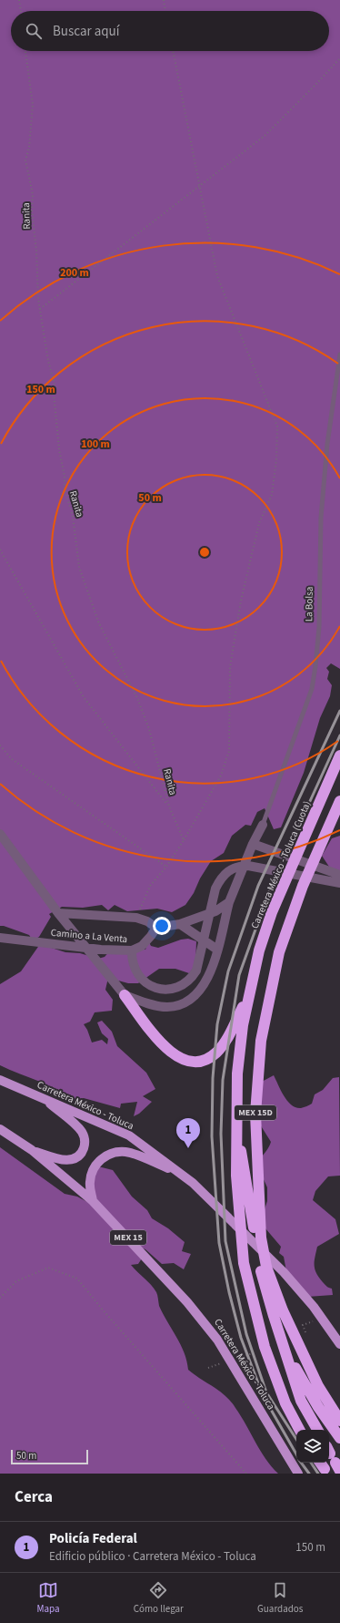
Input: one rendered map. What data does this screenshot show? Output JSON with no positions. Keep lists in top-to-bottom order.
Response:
{
  "streets": {
    "highway": ["Carretera México - Toluca (Cuota)", "MEX 15D"],
    "main road": ["Carretera México - Toluca", "MEX 15"],
    "street": ["La Bolsa", "Camino a La Venta"],
    "path": ["Ranita"]
  },
  "crossings": [
    ["Carretera México - Toluca (Cuota)", "MEX 15D"]
  ],
  "scale_bar": "50 m",
  "page": {
    "search": "Buscar aquí",
    "pins": "1",
    "scale": "50 m",
    "heading": "Cerca",
    "list": [
      {
        "mark": "1",
        "name": "Policía Federal",
        "note": "Edificio público · Carretera México - Toluca",
        "value": "150 m"
      }
    ],
    "nav": ["Mapa", "Cómo llegar", "Guardados"]
  },
  "rings": [
    "200 m",
    "150 m",
    "100 m",
    "50 m"
  ]
}
